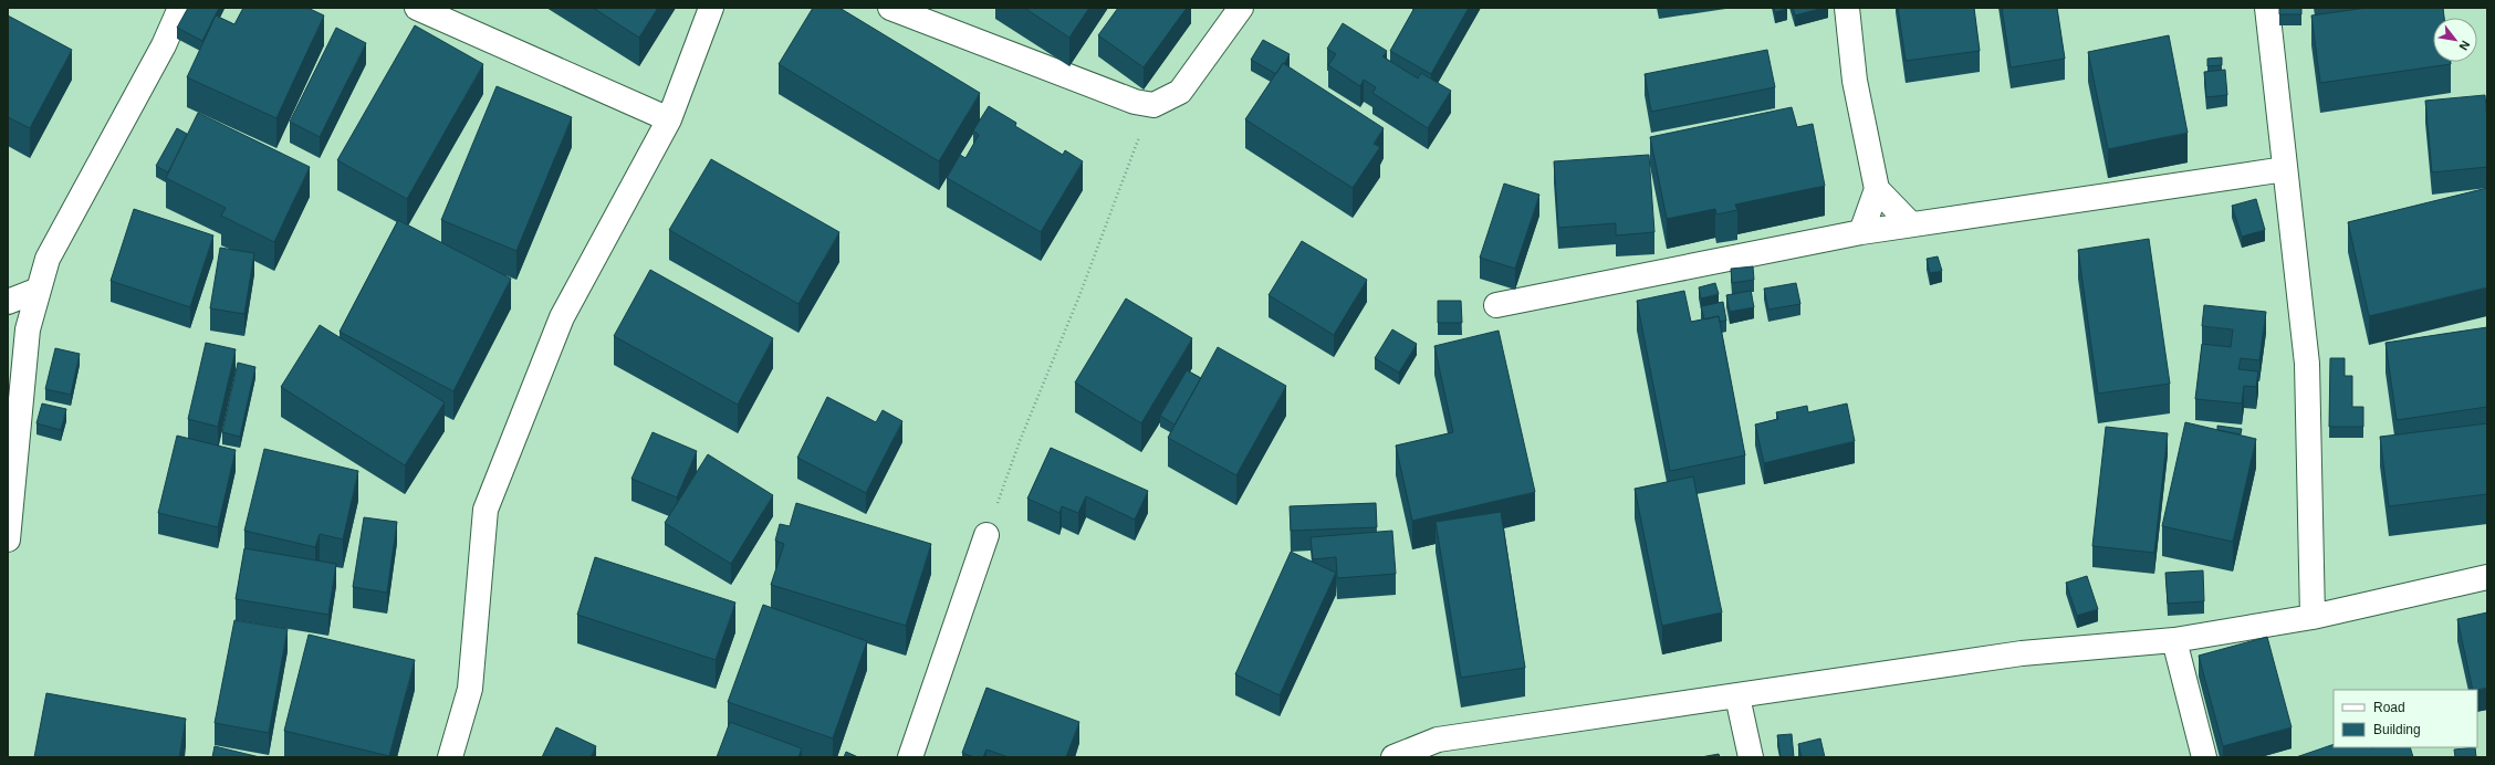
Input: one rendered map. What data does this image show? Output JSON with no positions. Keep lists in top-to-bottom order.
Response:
{
  "legend": ["Road", "Building"],
  "north": "bottom right"
}
